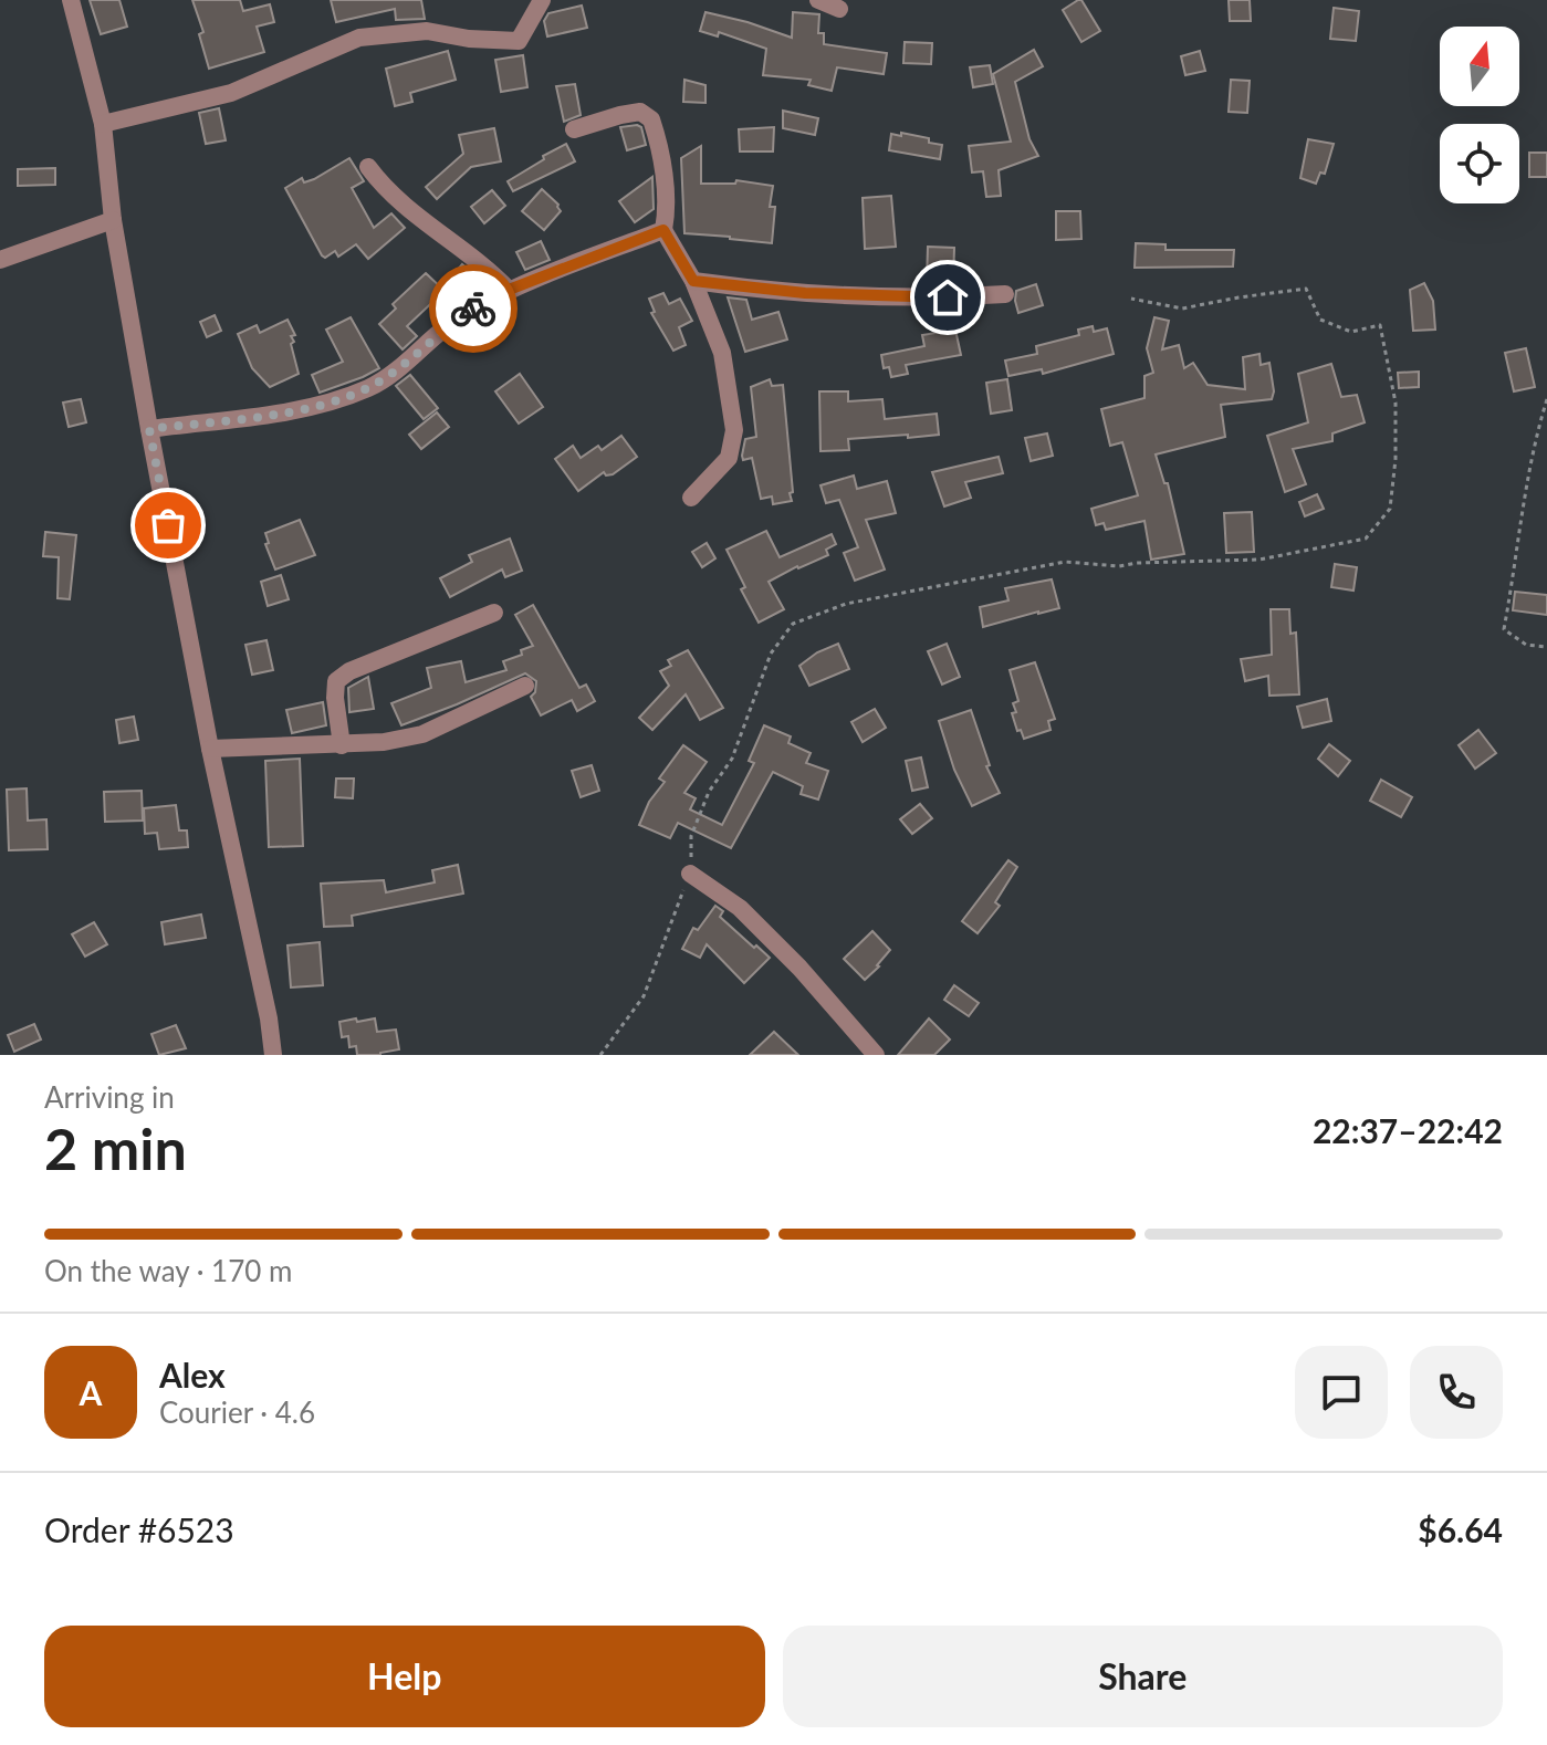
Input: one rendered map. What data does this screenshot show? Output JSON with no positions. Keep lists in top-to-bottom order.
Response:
{
  "north": "top",
  "page": {
    "heading": ["2 min", "Arriving in", "22:37–22:42"],
    "panel": [
      "Alex",
      "Courier · 4.6",
      "Order #6523",
      "$6.64"
    ],
    "bar": "On the way · 170 m",
    "round": "A",
    "buttons": ["Help", "Share"]
  }
}
